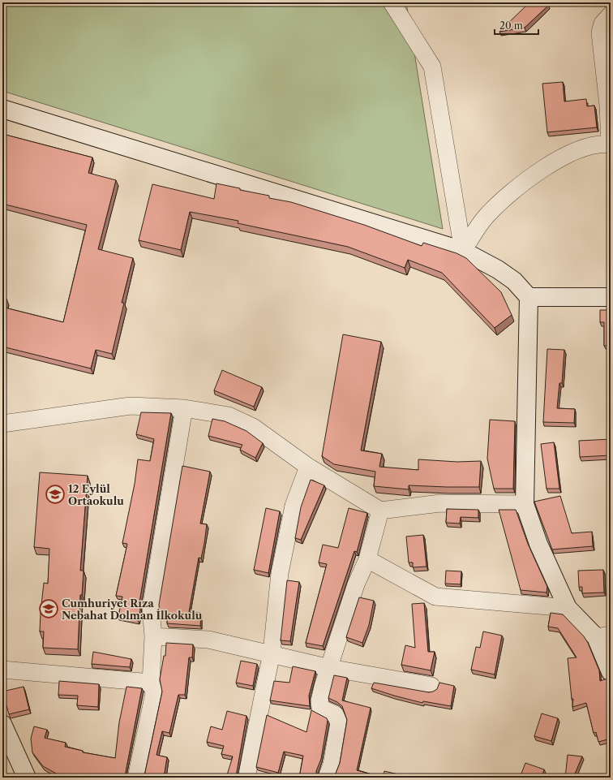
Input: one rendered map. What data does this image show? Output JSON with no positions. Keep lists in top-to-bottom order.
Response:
{
  "places": {
    "school or university": ["12 Eylül Ortaokulu", "Cumhuriyet Rıza Nebahat Dolman İlkokulu"]
  },
  "scale_bar": "20 m"
}
